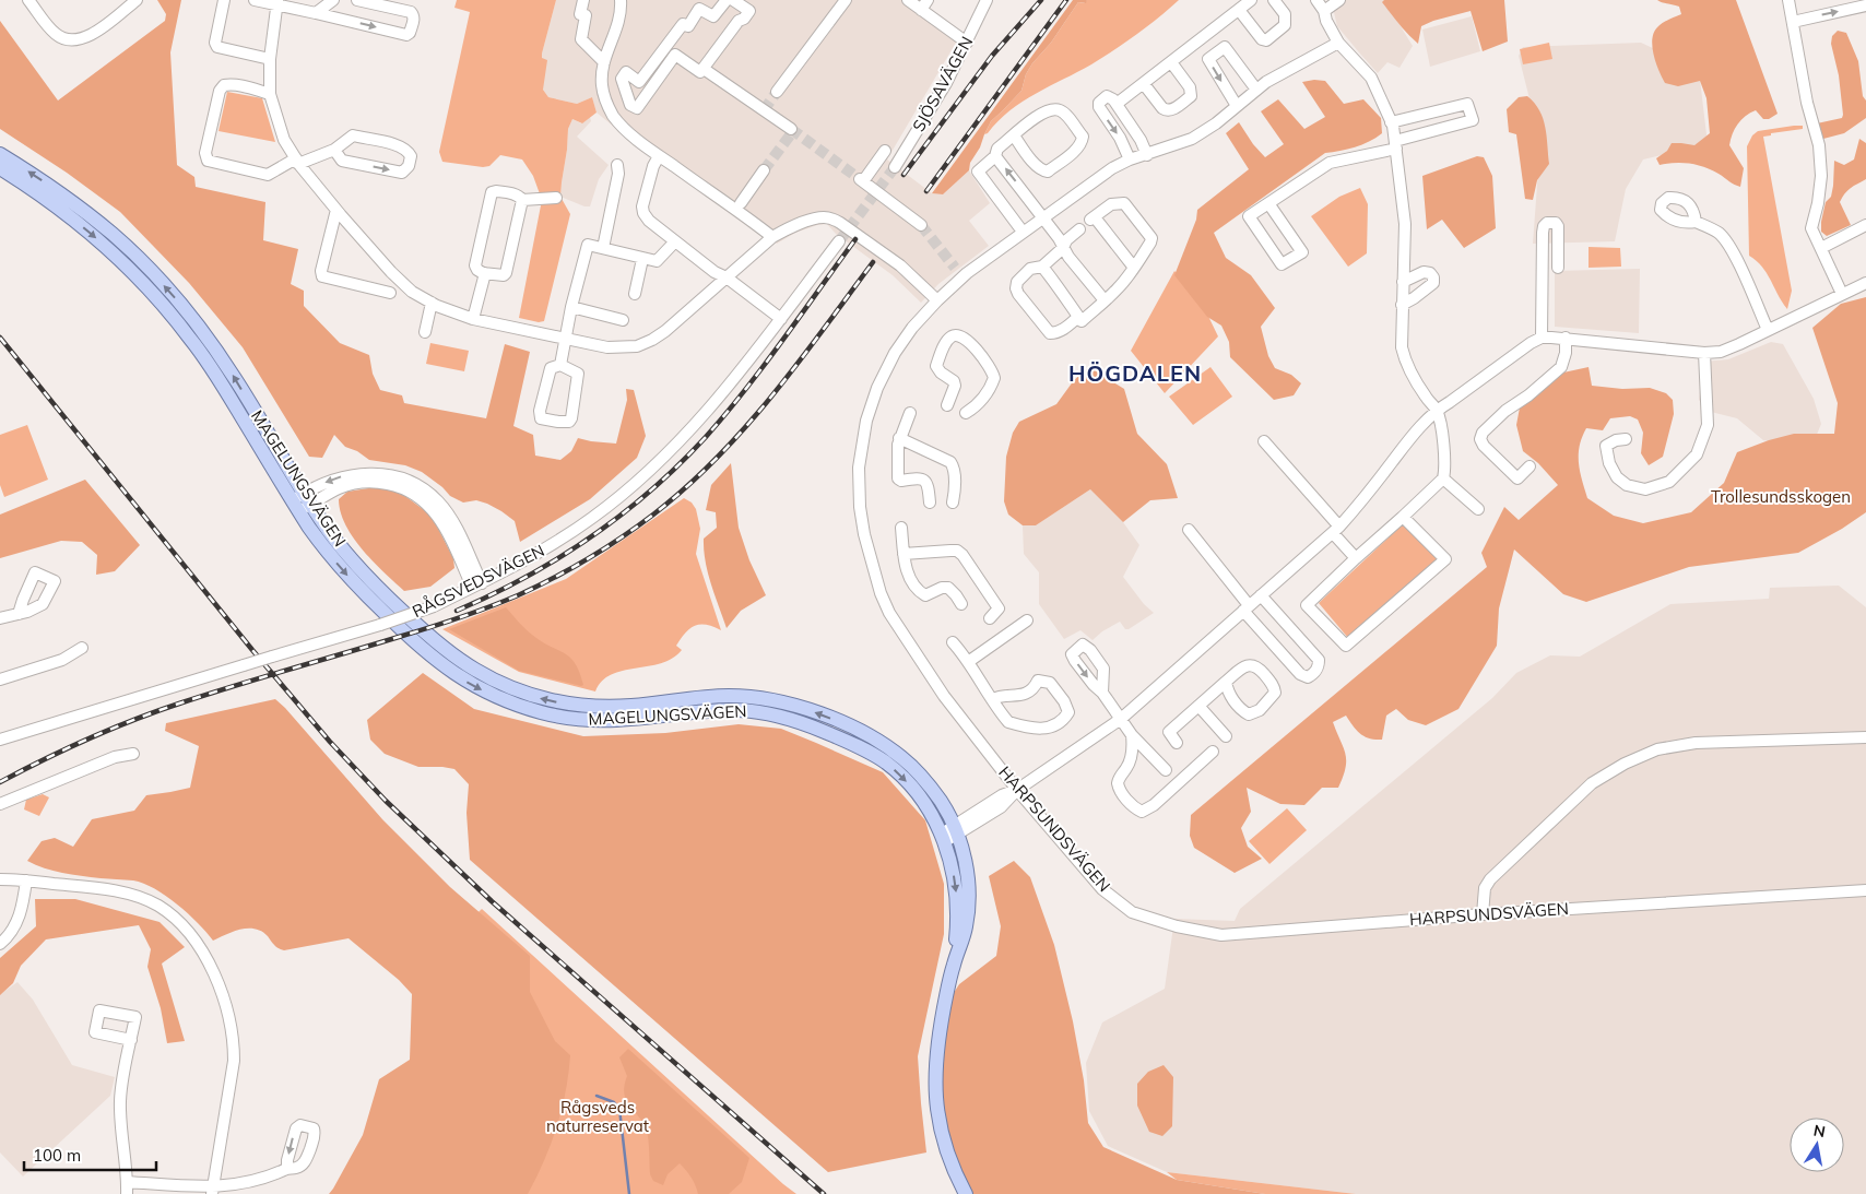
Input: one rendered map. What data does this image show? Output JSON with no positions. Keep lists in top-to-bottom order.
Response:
{
  "streets": {
    "main road": ["MAGELUNGSVÄGEN"],
    "street": ["SJÖSAVÄGEN", "RÅGSVEDSVÄGEN", "HARPSUNDSVÄGEN"]
  },
  "districts": ["HÖGDALEN"],
  "parks": ["Trollesundsskogen", "Rågsveds naturreservat"],
  "scale_bar": "100 m",
  "north": "top"
}
